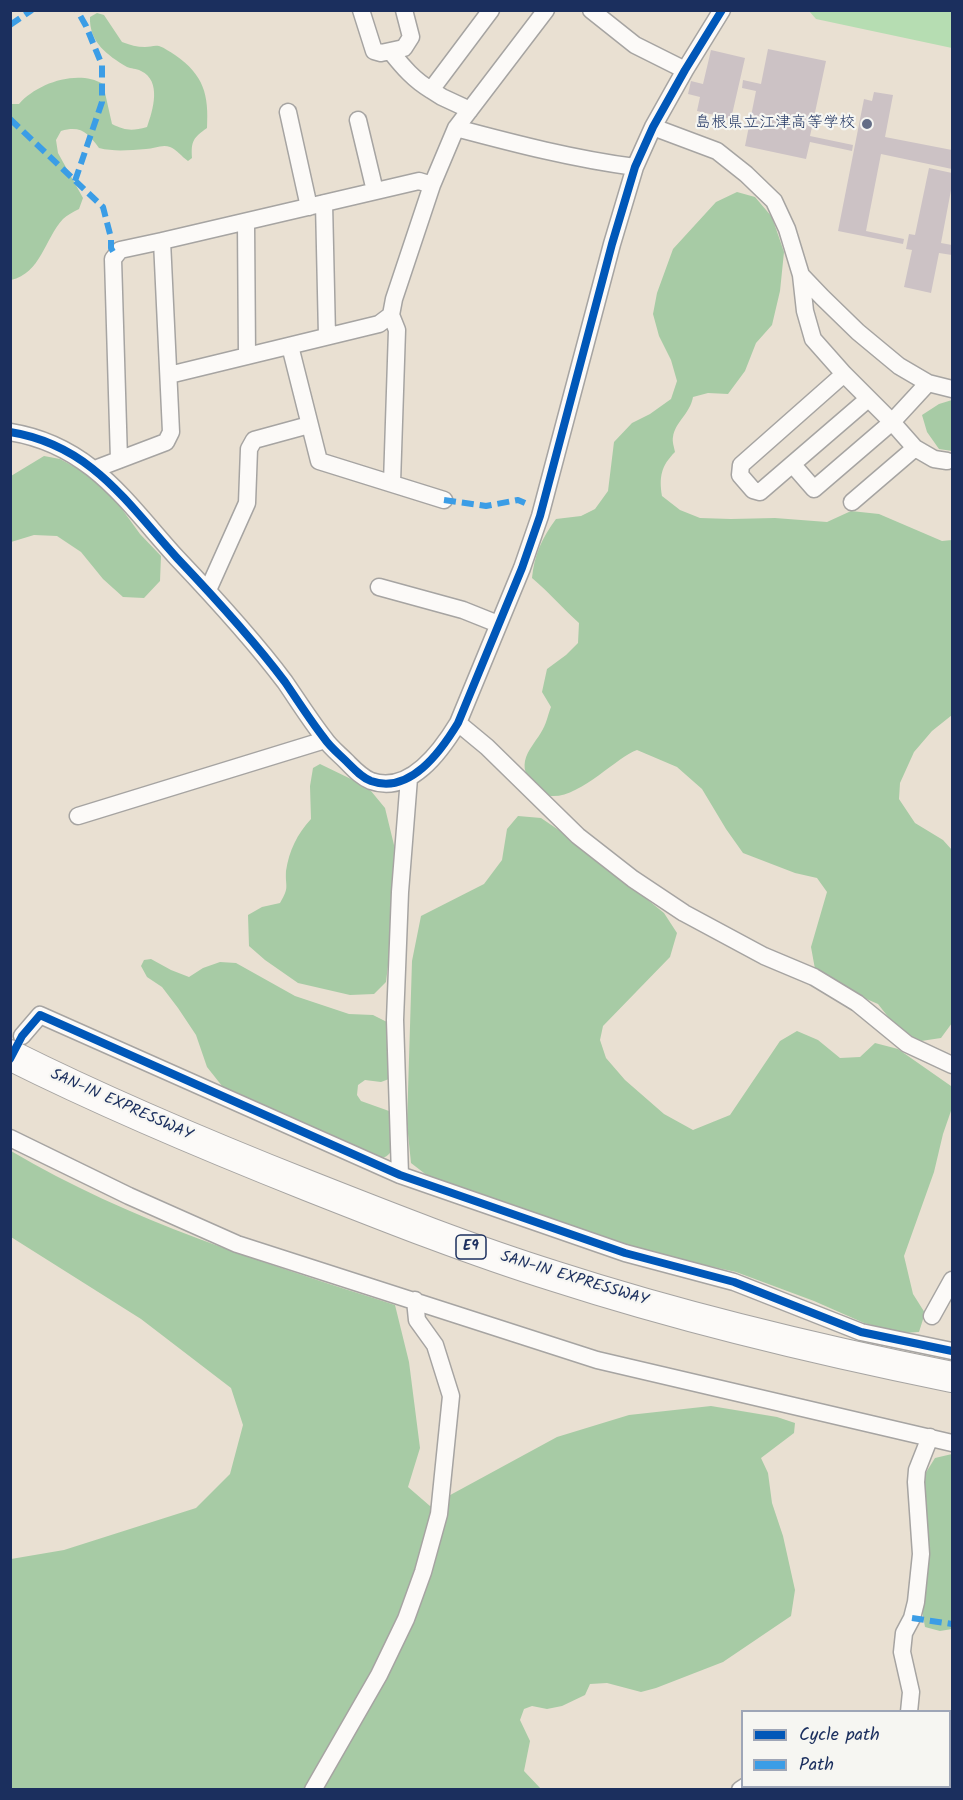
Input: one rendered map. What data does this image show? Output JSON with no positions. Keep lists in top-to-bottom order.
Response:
{
  "streets": {
    "highway": ["SAN-IN EXPRESSWAY", "E9"]
  },
  "places": ["島根県立江津高等学校"],
  "legend": ["Cycle path", "Path"]
}
